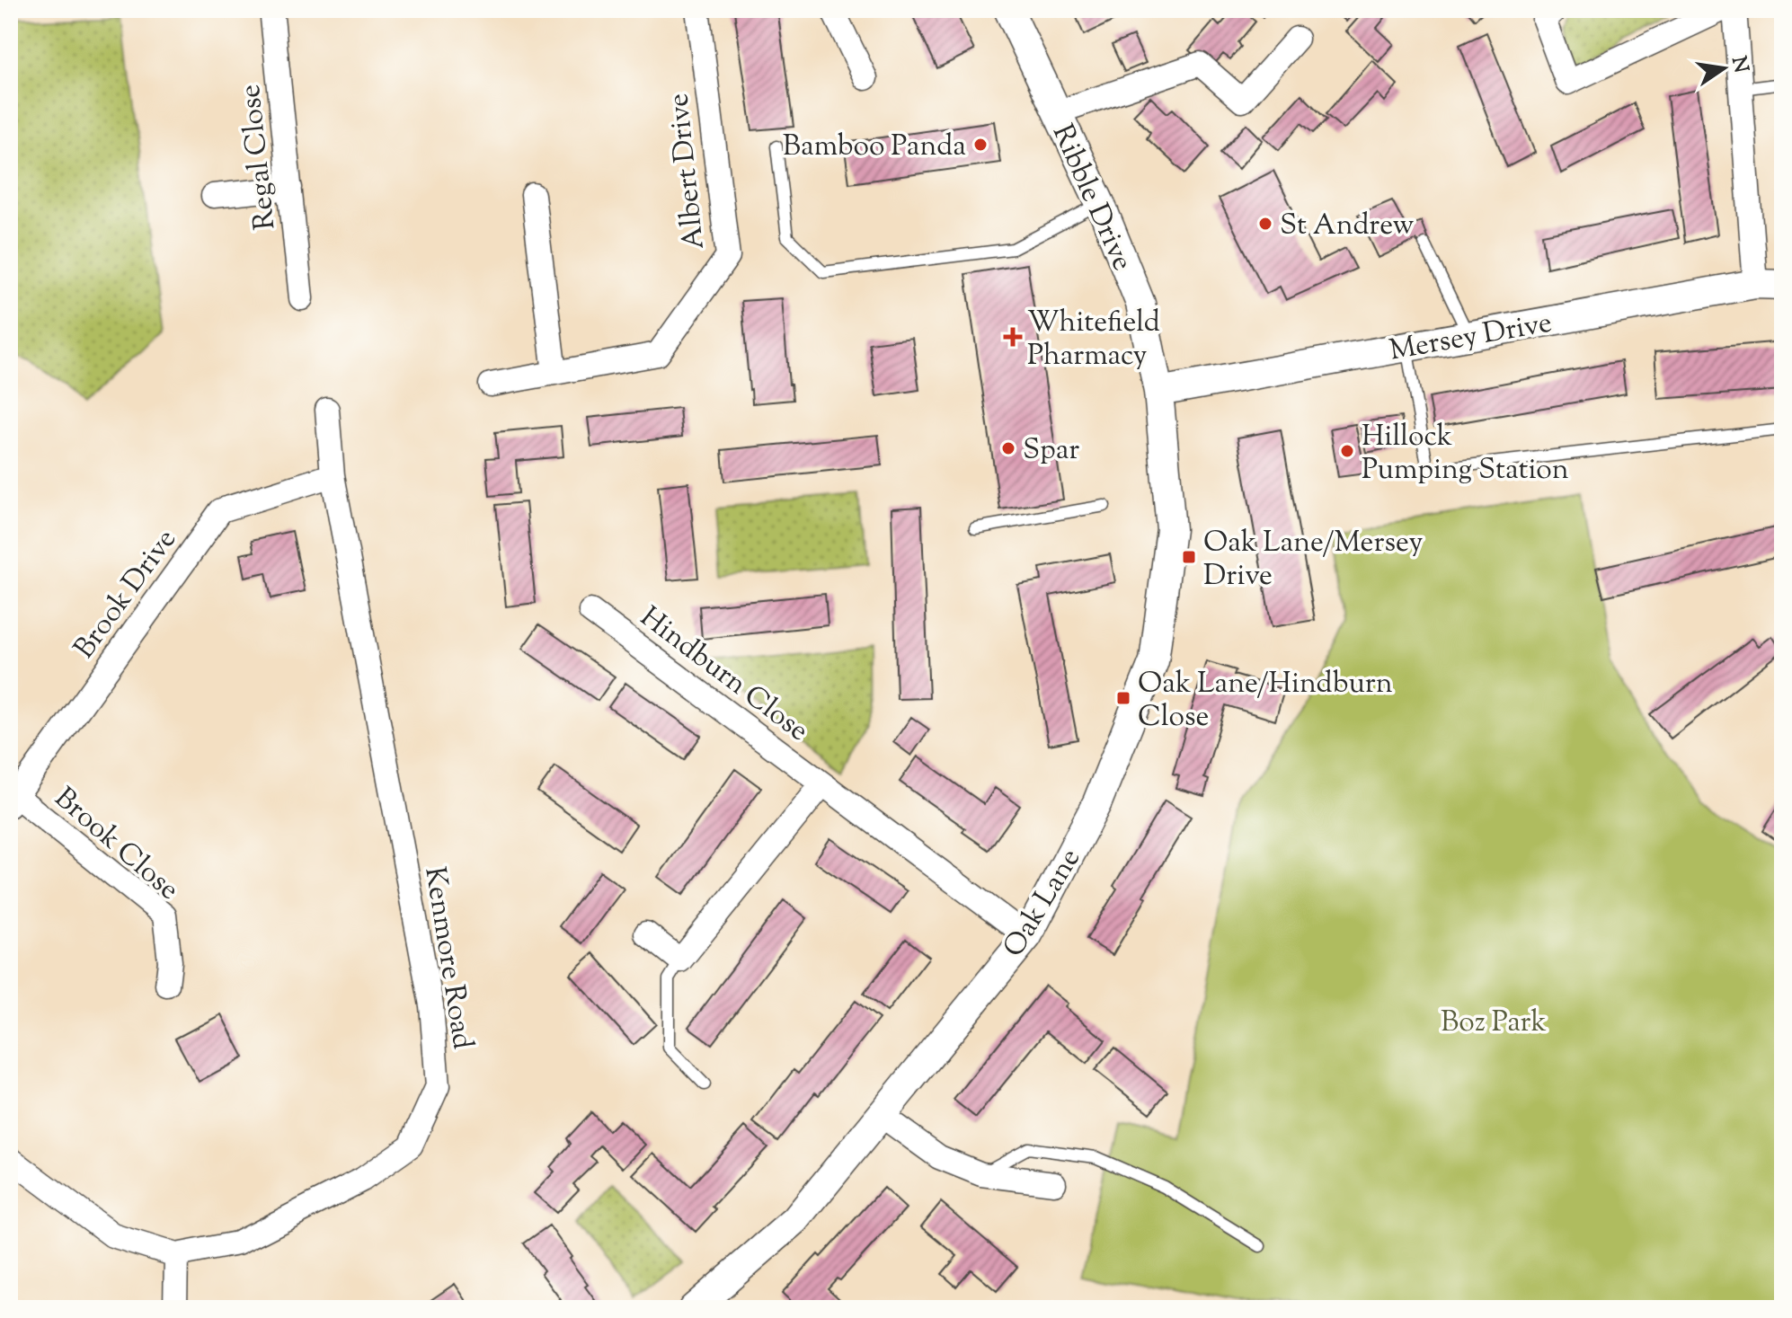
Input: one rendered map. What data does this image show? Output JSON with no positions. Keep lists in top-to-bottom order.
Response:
{
  "streets": {
    "street": [
      "Regal Close",
      "Albert Drive",
      "Ribble Drive",
      "Mersey Drive",
      "Brook Drive",
      "Hindburn Close",
      "Brook Close",
      "Oak Lane",
      "Kenmore Road"
    ]
  },
  "crossings": [
    ["Ribble Drive", "Mersey Drive"],
    ["Ribble Drive", "Oak Lane"],
    ["Mersey Drive", "Oak Lane"],
    ["Brook Drive", "Brook Close"],
    ["Brook Drive", "Kenmore Road"],
    ["Hindburn Close", "Oak Lane"]
  ],
  "parks": ["Boz Park"],
  "places": {
    "other": [
      "Bamboo Panda",
      "St Andrew",
      "Spar",
      "Hillock Pumping Station"
    ],
    "health": ["Whitefield Pharmacy"],
    "transit": ["Oak Lane/Mersey Drive", "Oak Lane/Hindburn Close"]
  },
  "north": "right"
}
